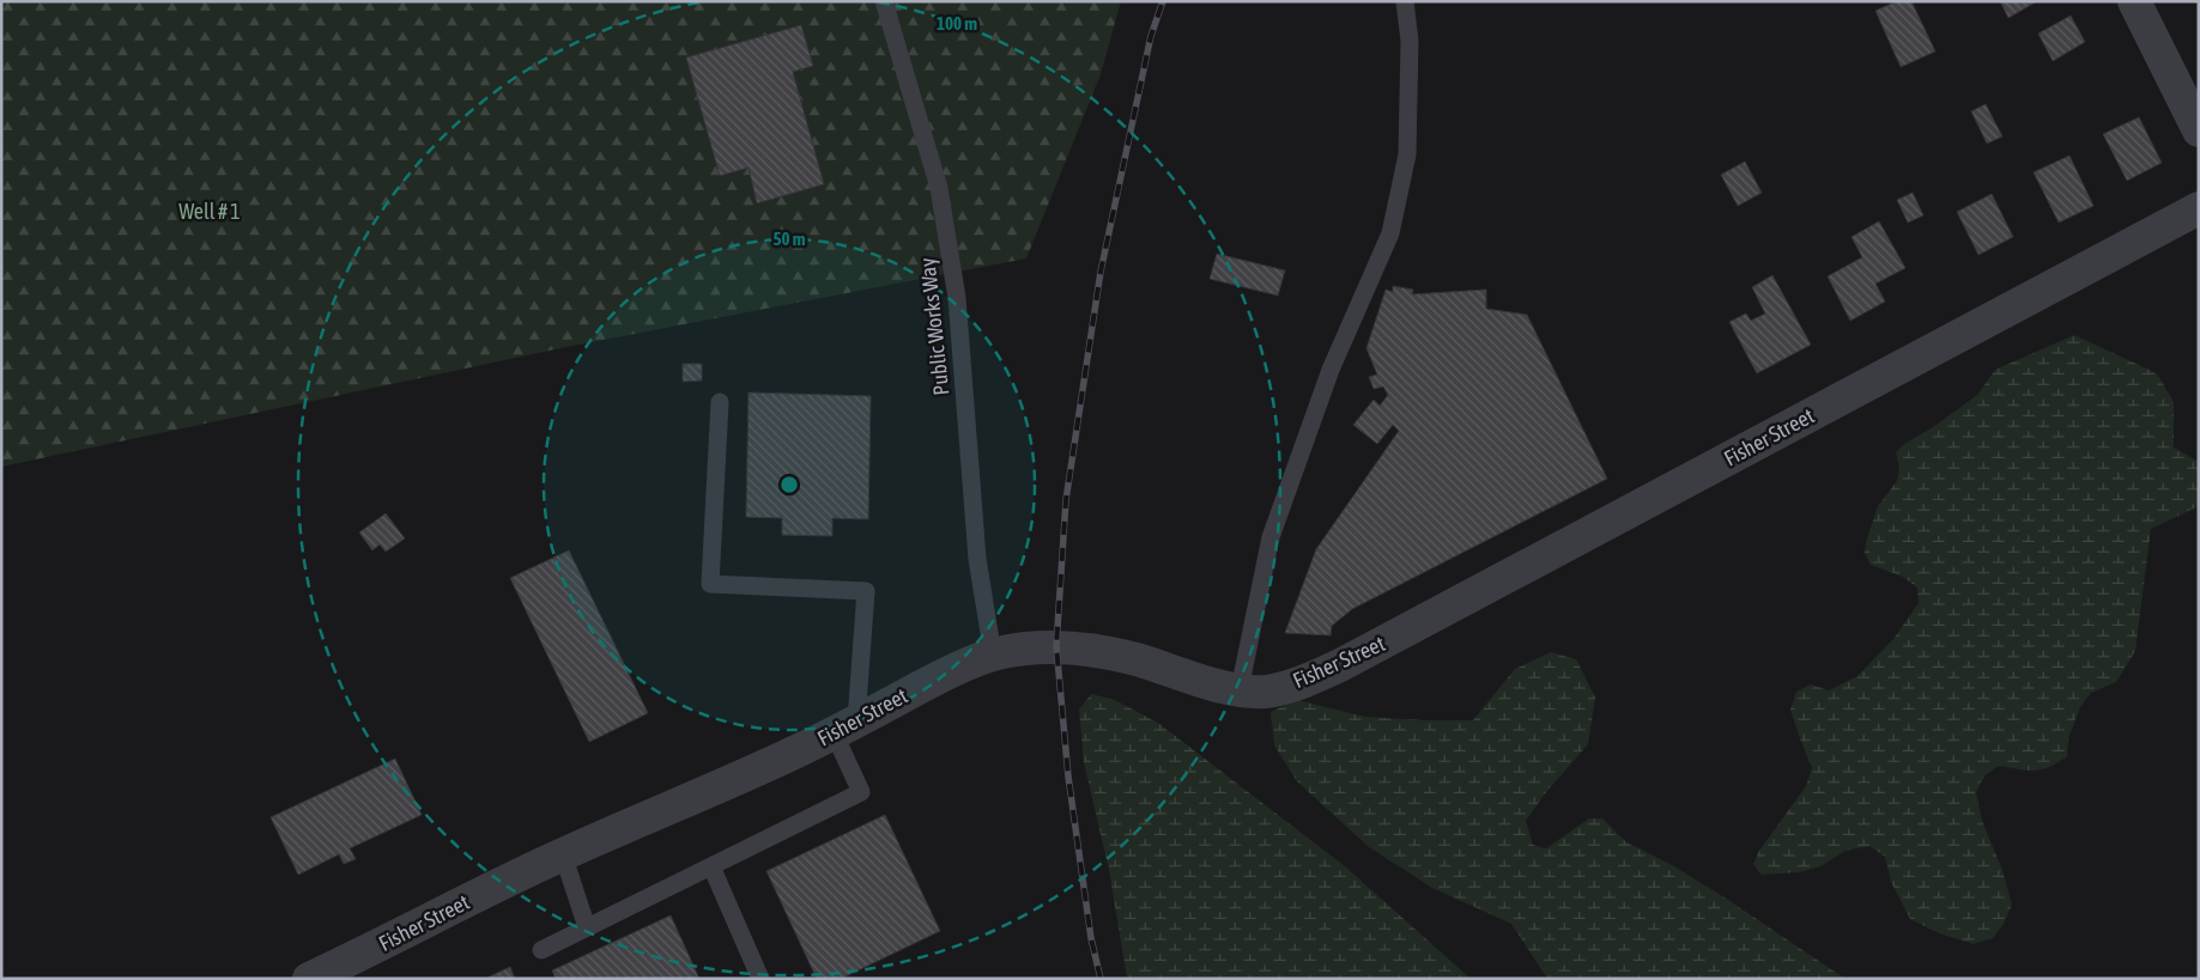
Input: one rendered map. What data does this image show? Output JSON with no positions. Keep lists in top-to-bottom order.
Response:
{
  "streets": {
    "street": ["Fisher Street"],
    "lane": ["Public Works Way"]
  },
  "crossings": [
    ["Public Works Way", "Fisher Street"]
  ],
  "parks": ["Well # 1"],
  "rings": ["100 m", "50 m"]
}
